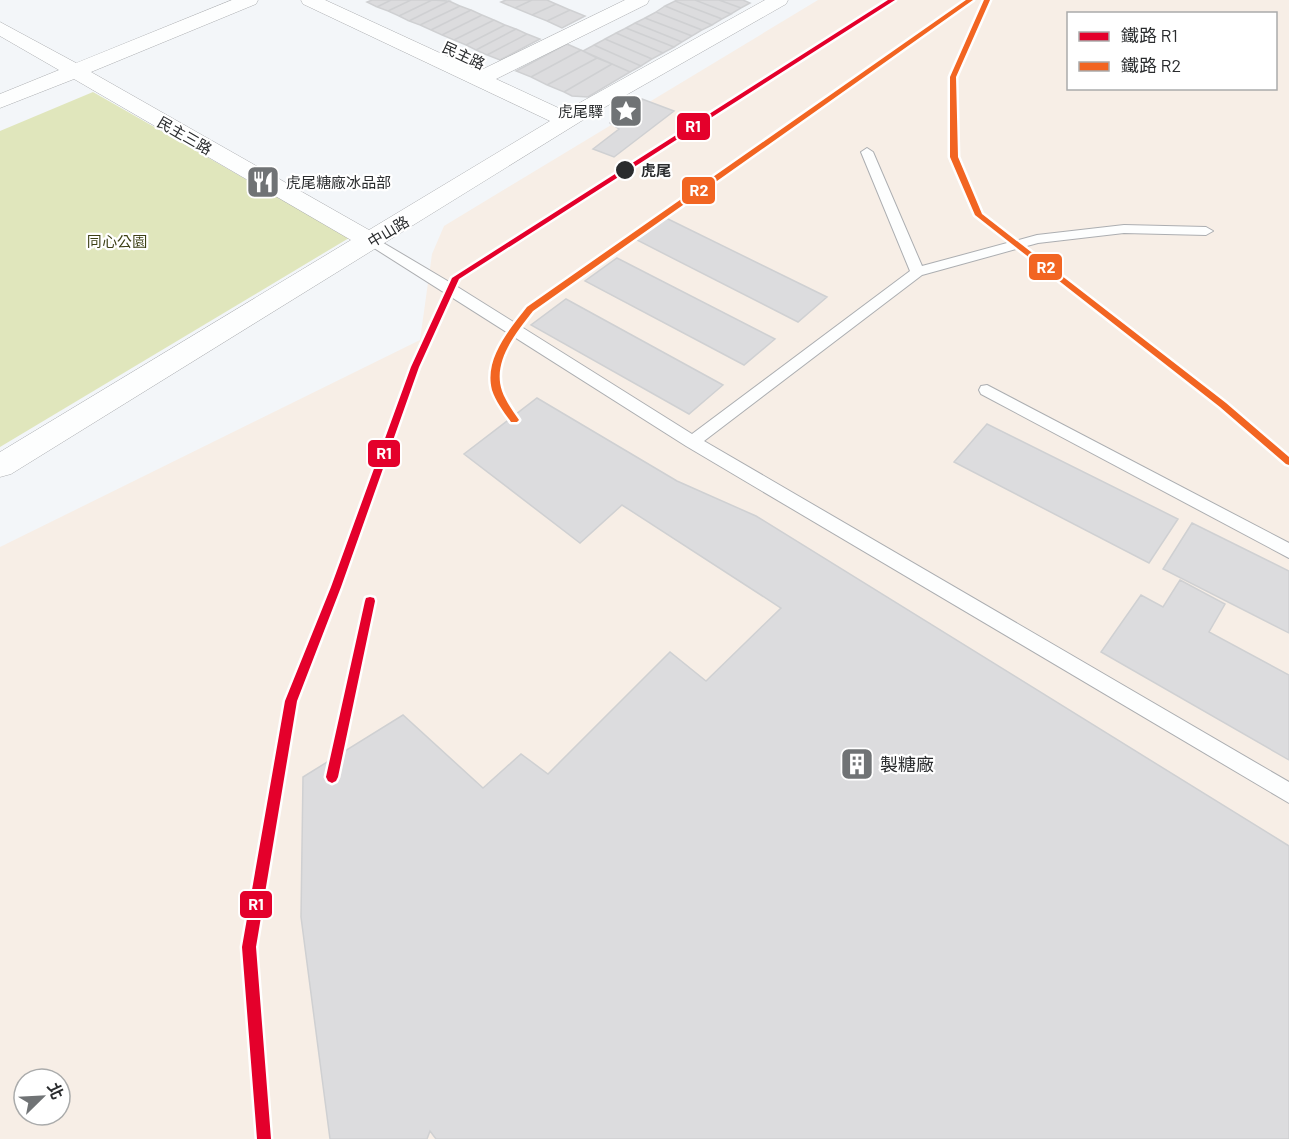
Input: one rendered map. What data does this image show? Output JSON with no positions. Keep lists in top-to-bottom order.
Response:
{
  "streets": {
    "street": ["民主路", "民主三路", "中山路"]
  },
  "crossings": [
    ["民主三路", "中山路"]
  ],
  "parks": ["同心公園"],
  "places": {
    "place": ["虎尾驛"],
    "other": ["虎尾"],
    "restaurant": ["虎尾糖廠冰品部"],
    "building": ["製糖廠"]
  },
  "lines": ["rail line R1", "rail line R2"],
  "legend": ["鐵路 R1", "鐵路 R2"],
  "north": "top right"
}
